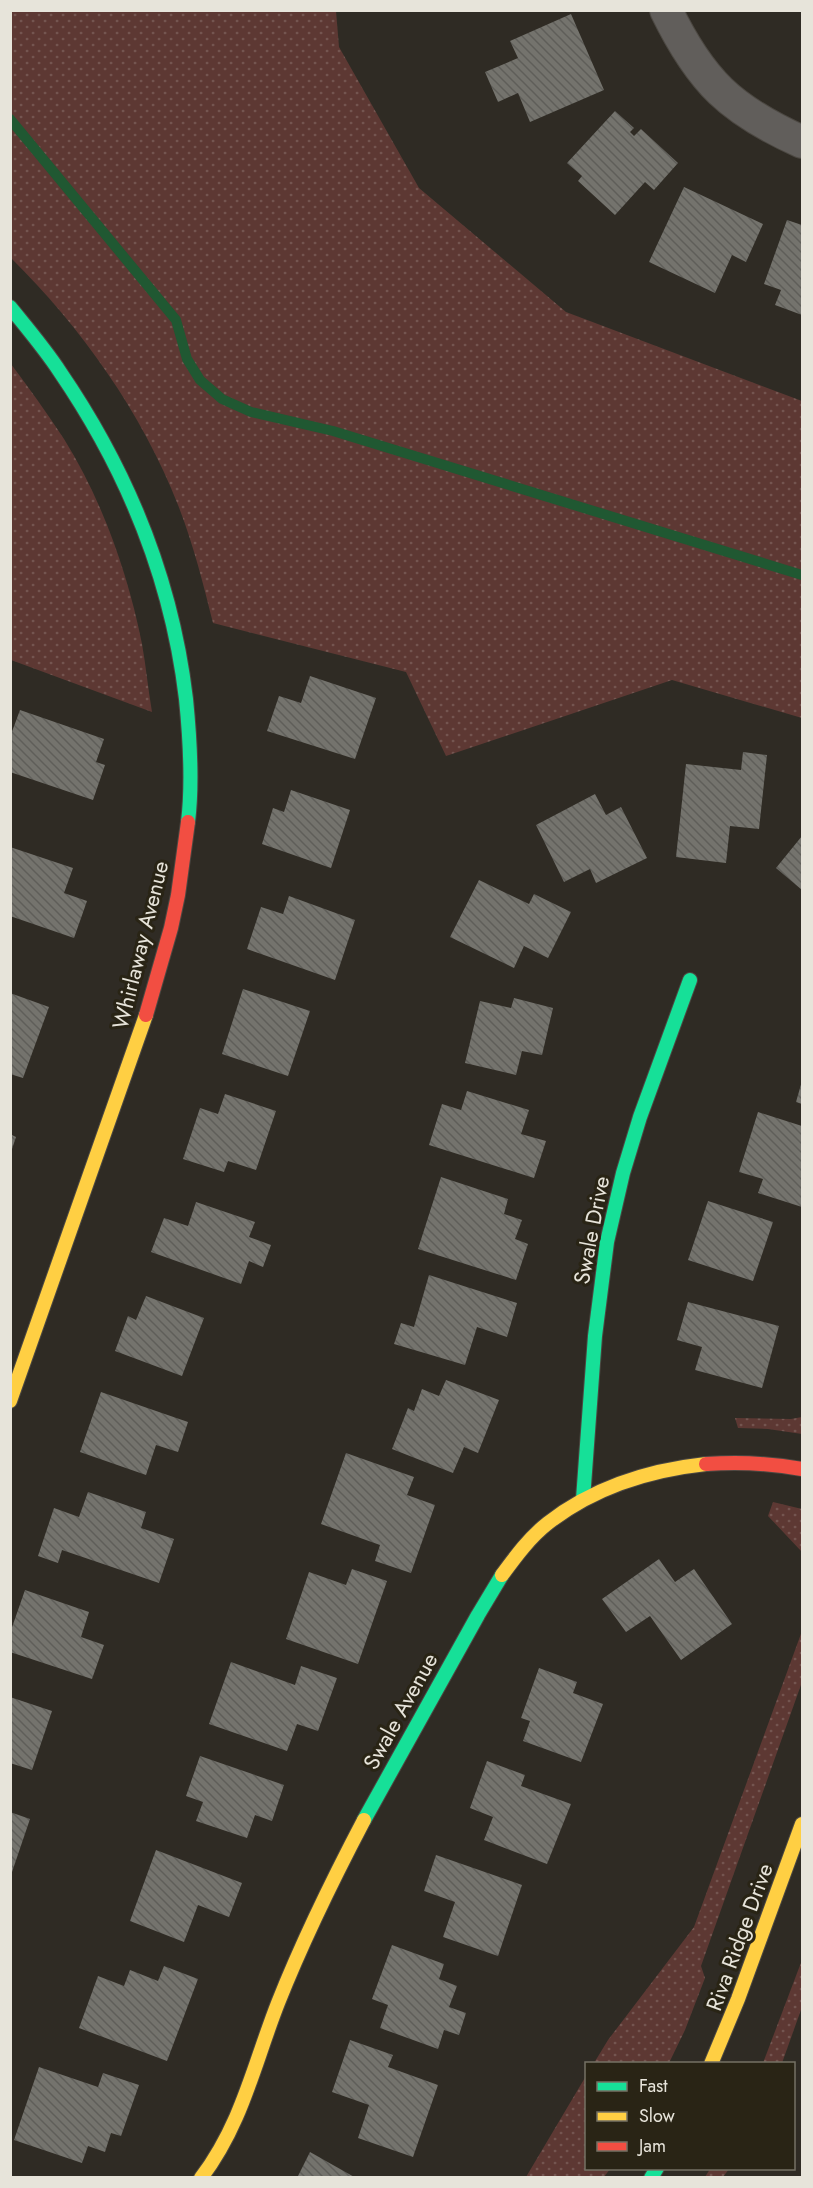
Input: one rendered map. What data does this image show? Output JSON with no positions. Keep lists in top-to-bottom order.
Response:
{
  "streets": {
    "street": [
      "Whirlaway Avenue",
      "Swale Drive",
      "Swale Avenue",
      "Riva Ridge Drive"
    ]
  },
  "crossings": [
    ["Swale Drive", "Swale Avenue"]
  ],
  "legend": ["Fast", "Slow", "Jam"]
}
